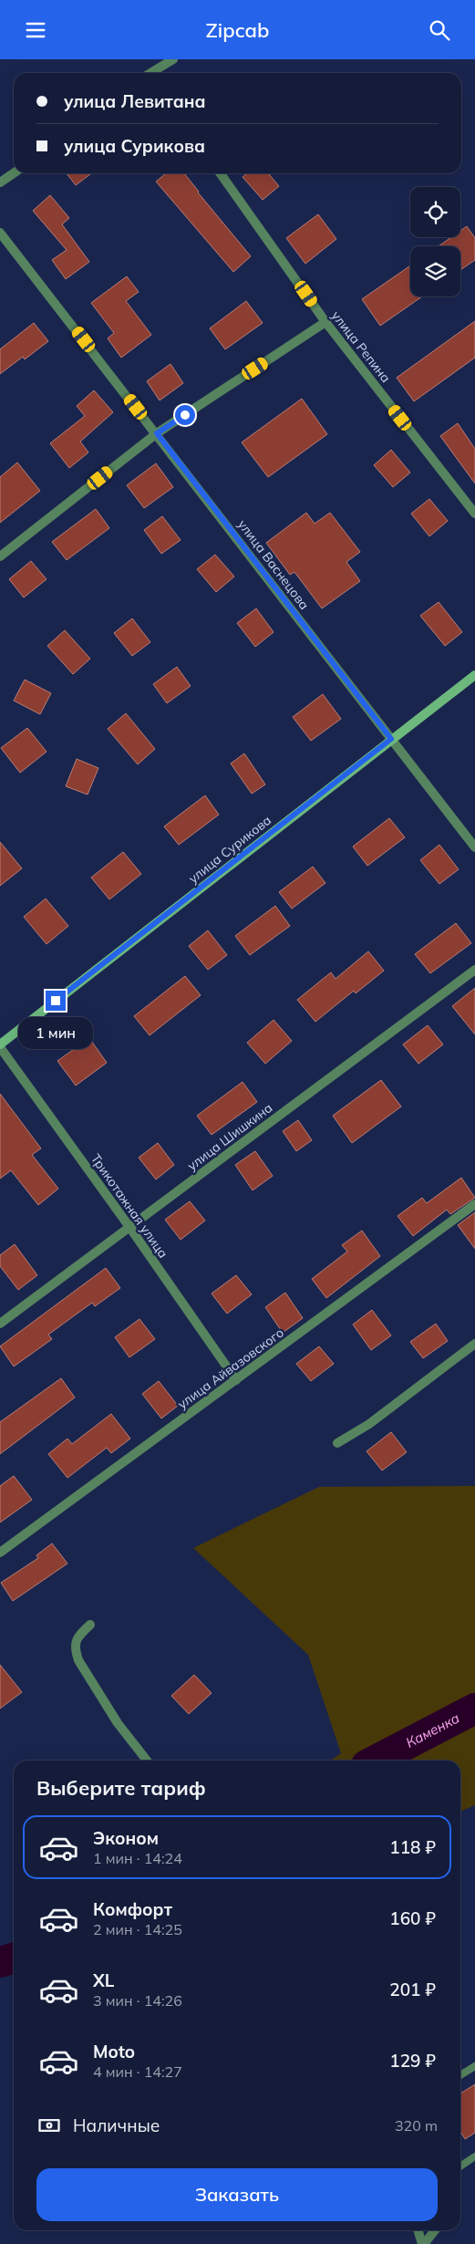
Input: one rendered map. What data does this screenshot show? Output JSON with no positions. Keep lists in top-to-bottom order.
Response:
{
  "streets": {
    "street": [
      "улица Репина",
      "улица Васнецова",
      "улица Сурикова",
      "улица Шишкина",
      "Трикотажная улица",
      "улица Айвазовского"
    ]
  },
  "crossings": [
    ["улица Васнецова", "улица Сурикова"],
    ["улица Сурикова", "Трикотажная улица"],
    ["улица Шишкина", "Трикотажная улица"],
    ["Трикотажная улица", "улица Айвазовского"]
  ],
  "water": ["Каменка"],
  "page": {
    "header": "Zipcab",
    "banner": ["улица Левитана", "улица Сурикова"],
    "bubble": "1 мин",
    "heading": "Выберите тариф",
    "list": [
      {
        "name": "Эконом",
        "note": "1 мин · 14:24",
        "value": "118 ₽"
      },
      {
        "name": "Комфорт",
        "note": "2 мин · 14:25",
        "value": "160 ₽"
      },
      {
        "name": "XL",
        "note": "3 мин · 14:26",
        "value": "201 ₽"
      },
      {
        "name": "Moto",
        "note": "4 мин · 14:27",
        "value": "129 ₽"
      }
    ],
    "pay": ["Наличные", "320 m"],
    "buttons": "Заказать"
  }
}
